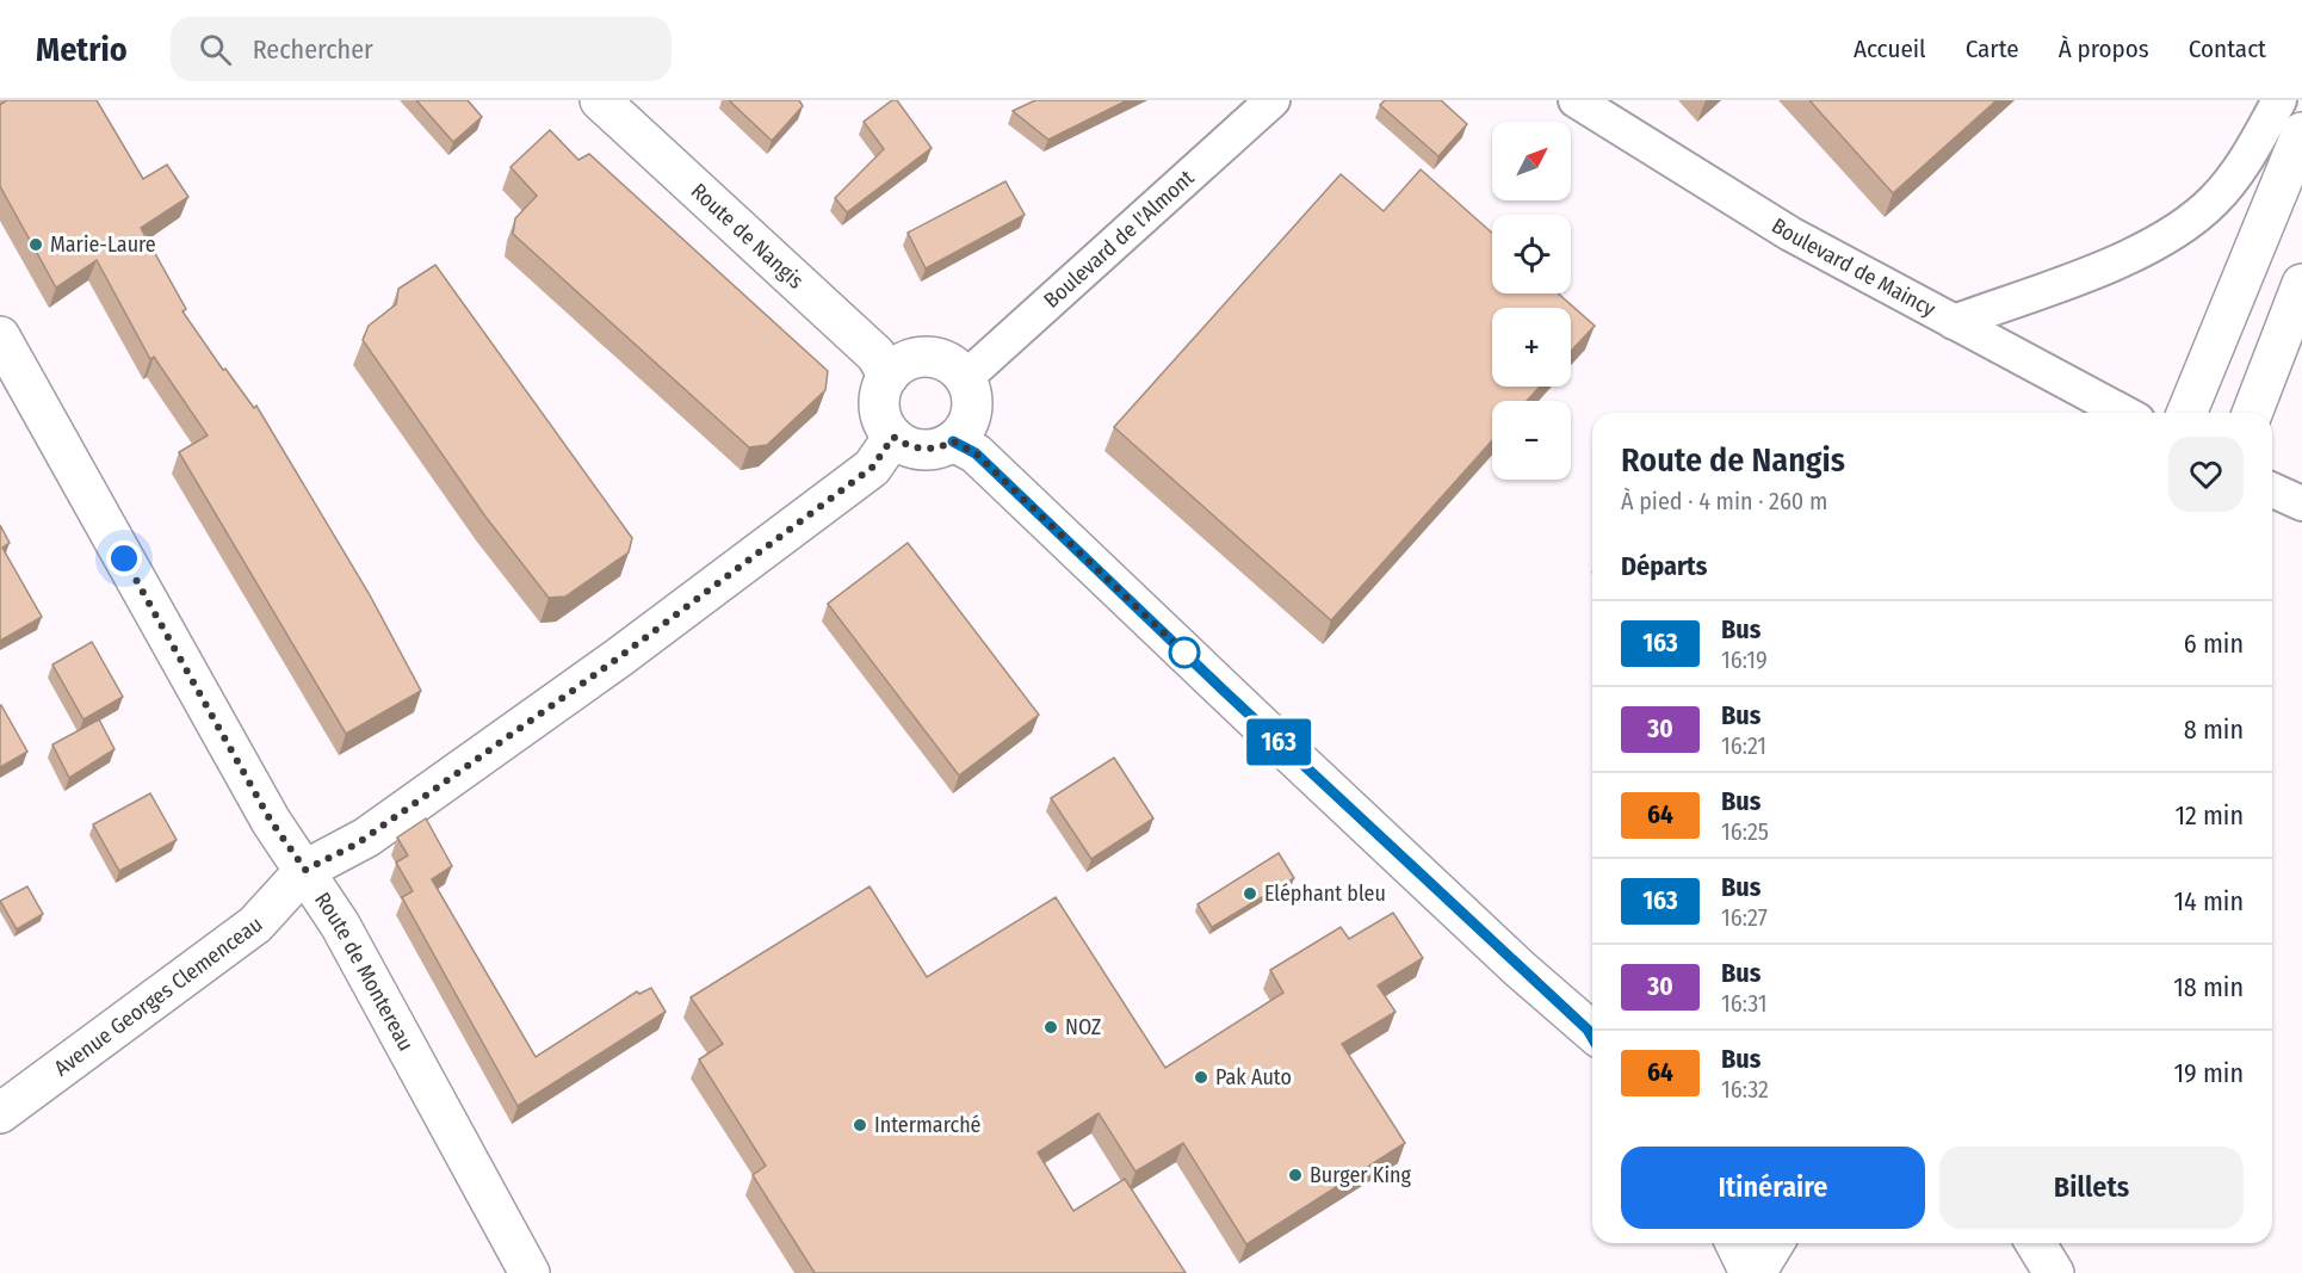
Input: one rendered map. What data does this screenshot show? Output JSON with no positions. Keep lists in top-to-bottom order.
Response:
{
  "streets": {
    "main road": ["Route de Nangis", "Route de Montereau", "Avenue Georges Clemenceau"],
    "street": ["Boulevard de l'Almont", "Boulevard de Maincy"]
  },
  "crossings": [
    ["Route de Nangis", "Boulevard de l'Almont"],
    ["Route de Montereau", "Avenue Georges Clemenceau"]
  ],
  "places": [
    "Marie-Laure",
    "Eléphant bleu",
    "NOZ",
    "Pak Auto",
    "Intermarché",
    "Burger King"
  ],
  "lines": ["bus line 163"],
  "north": "top right",
  "page": {
    "header": "Metrio",
    "search": "Rechercher",
    "nav": [
      "Accueil",
      "Carte",
      "À propos",
      "Contact"
    ],
    "on_map": "163",
    "map_buttons": ["+", "−"],
    "heading": [
      ["Route de Nangis", "À pied · 4 min · 260 m"],
      "Départs"
    ],
    "list": [
      {
        "mark": "163",
        "name": "Bus",
        "note": "16:19",
        "value": "6 min"
      },
      {
        "mark": "30",
        "name": "Bus",
        "note": "16:21",
        "value": "8 min"
      },
      {
        "mark": "64",
        "name": "Bus",
        "note": "16:25",
        "value": "12 min"
      },
      {
        "mark": "163",
        "name": "Bus",
        "note": "16:27",
        "value": "14 min"
      },
      {
        "mark": "30",
        "name": "Bus",
        "note": "16:31",
        "value": "18 min"
      },
      {
        "mark": "64",
        "name": "Bus",
        "note": "16:32",
        "value": "19 min"
      }
    ],
    "buttons": ["Itinéraire", "Billets"]
  }
}
